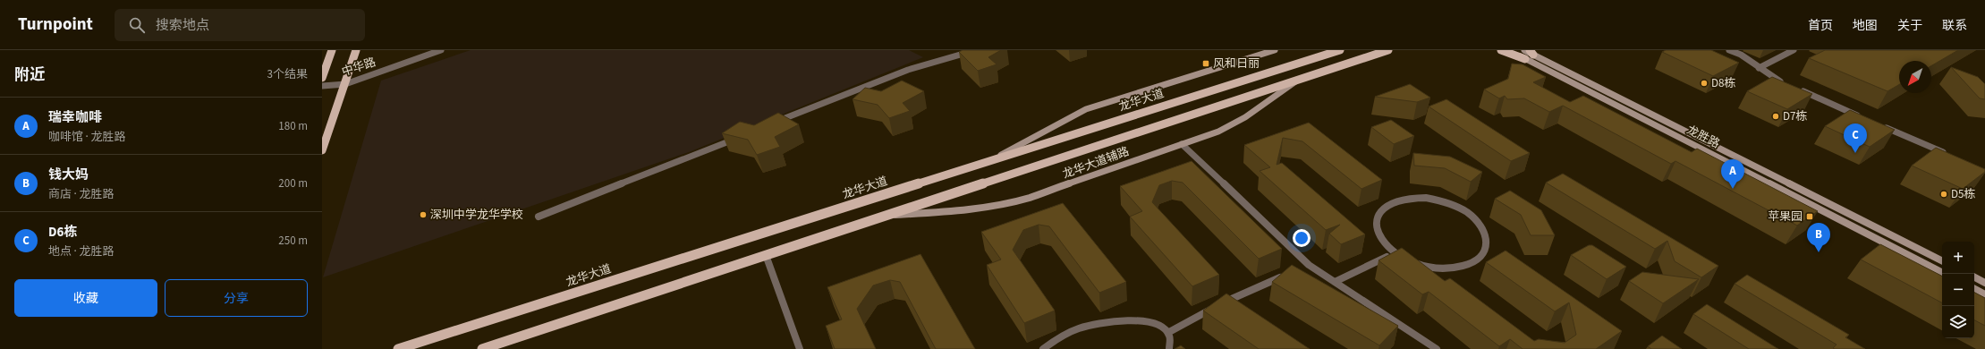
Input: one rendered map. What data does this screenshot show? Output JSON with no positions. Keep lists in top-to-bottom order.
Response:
{
  "streets": {
    "main road": ["龙华大道", "龙胜路", "龙华大道辅路"],
    "street": ["中华路"]
  },
  "places": {
    "transit": ["风和日丽", "苹果园"],
    "other": [
      "D8栋",
      "D7栋",
      "D5栋",
      "深圳中学龙华学校"
    ]
  },
  "north": "bottom left",
  "page": {
    "header": "Turnpoint",
    "search": "搜索地点",
    "nav": [
      "首页",
      "地图",
      "关于",
      "联系"
    ],
    "heading": ["附近", "3个结果"],
    "list": [
      {
        "mark": "A",
        "name": "瑞幸咖啡",
        "note": "咖啡馆 · 龙胜路",
        "value": "180 m"
      },
      {
        "mark": "B",
        "name": "钱大妈",
        "note": "商店 · 龙胜路",
        "value": "200 m"
      },
      {
        "mark": "C",
        "name": "D6栋",
        "note": "地点 · 龙胜路",
        "value": "250 m"
      }
    ],
    "pins": ["C", "A", "B"],
    "map_buttons": ["+", "−"],
    "buttons": ["收藏", "分享"]
  }
}
